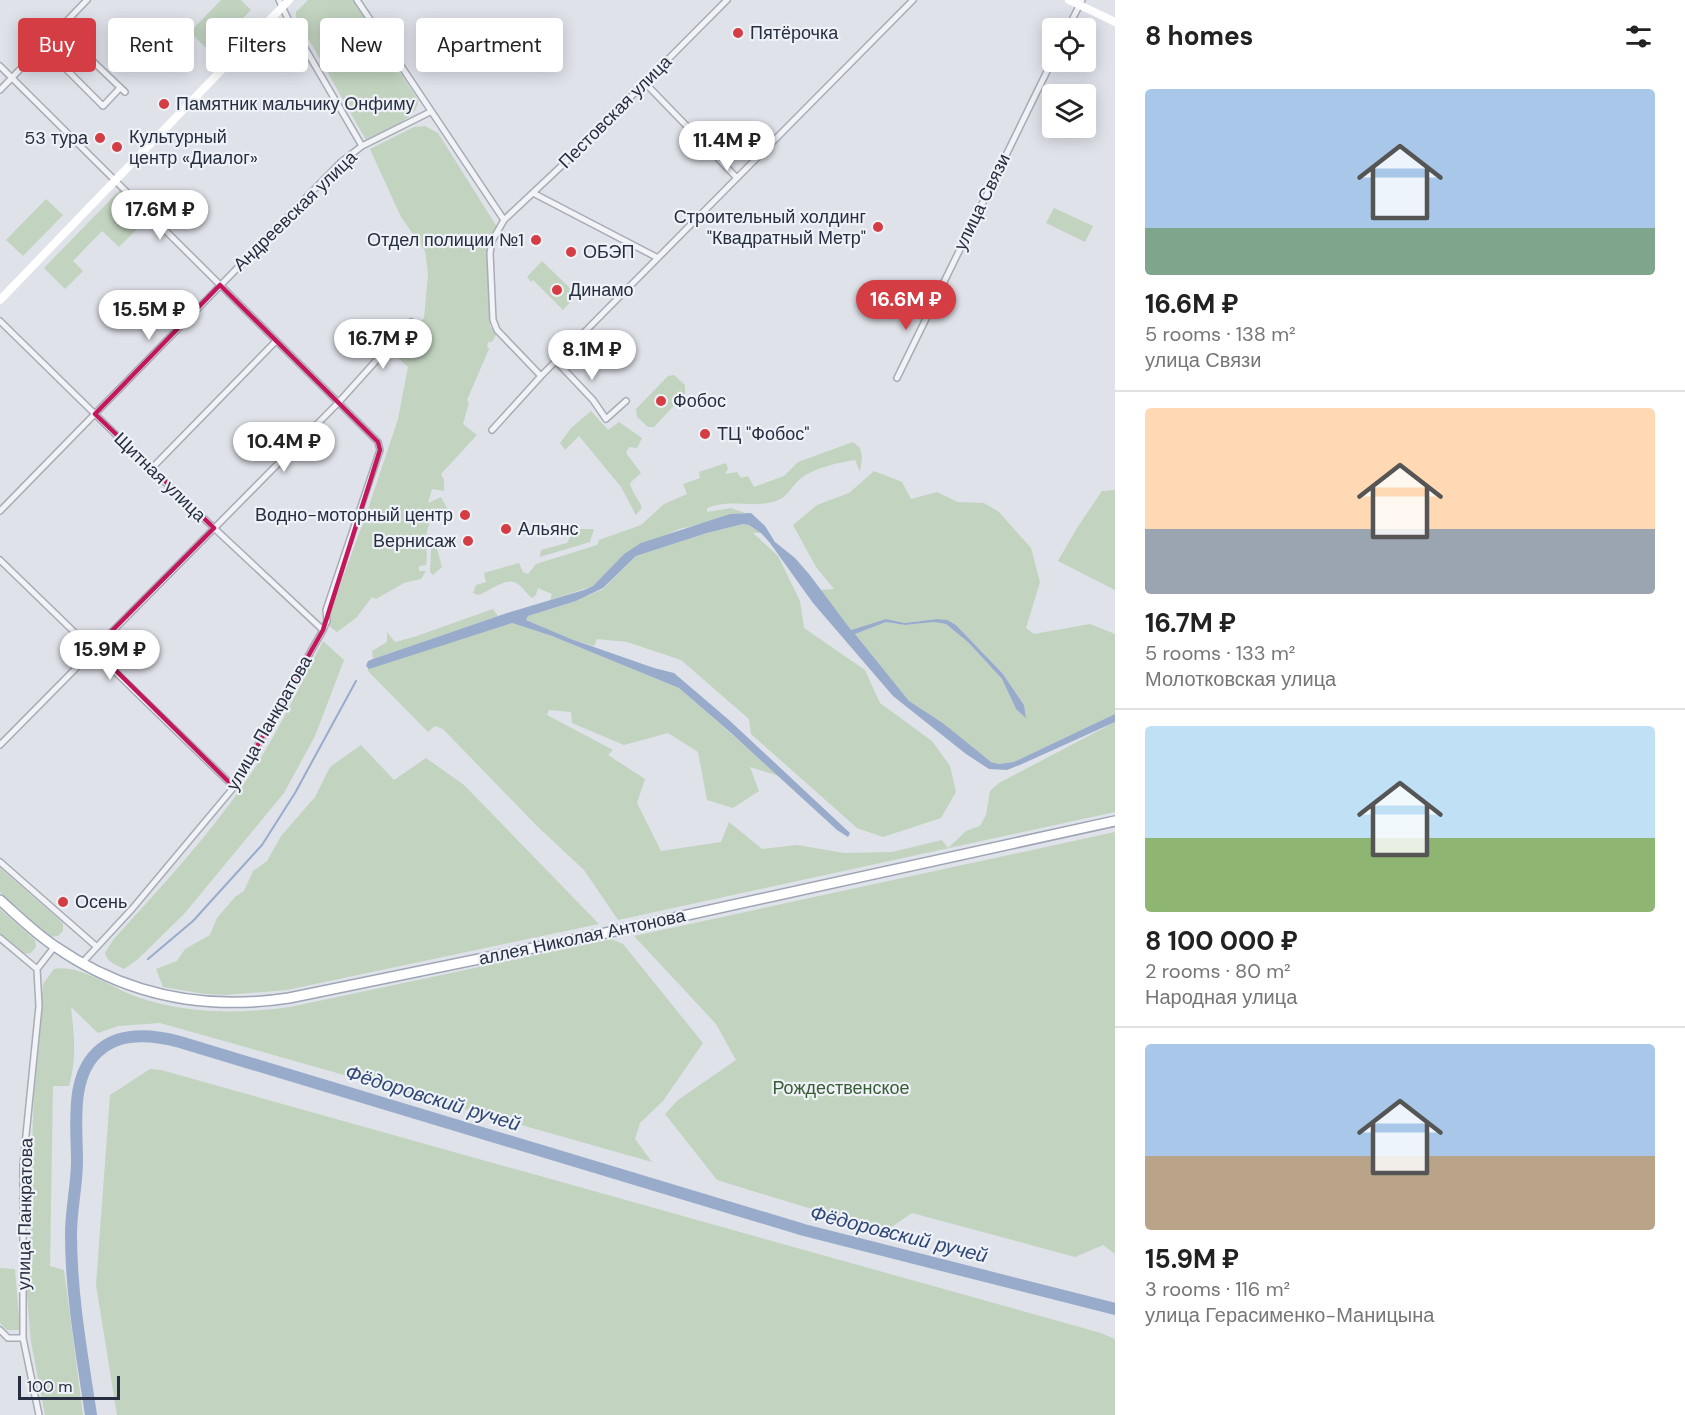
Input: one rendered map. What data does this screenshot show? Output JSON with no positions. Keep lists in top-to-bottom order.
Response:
{
  "streets": {
    "main road": ["аллея Николая Антонова"],
    "street": [
      "Пестовская улица",
      "улица Связи",
      "Андреевская улица",
      "Щитная улица",
      "улица Панкратова"
    ]
  },
  "crossings": [
    ["Андреевская улица", "Щитная улица"],
    ["Щитная улица", "улица Панкратова"],
    ["улица Панкратова", "аллея Николая Антонова"]
  ],
  "water": ["Фёдоровский ручей"],
  "parks": ["Рождественское"],
  "places": [
    "Пятёрочка",
    "Памятник мальчику Онфиму",
    "53 тура",
    "Культурный центр «Диалог»",
    "Строительный холдинг \"Квадратный Метр\"",
    "Отдел полиции №1",
    "ОБЭП",
    "Динамо",
    "Фобос",
    "ТЦ \"Фобос\"",
    "Водно-моторный центр",
    "Альянс",
    "Вернисаж",
    "Осень"
  ],
  "scale_bar": "100 m",
  "page": {
    "heading": "8 homes",
    "chip": [
      "Buy",
      "Rent",
      "Filters",
      "New",
      "Apartment"
    ],
    "list": [
      {
        "name": "16.6M ₽",
        "note": "5 rooms · 138 m² · улица Связи"
      },
      {
        "name": "16.7M ₽",
        "note": "5 rooms · 133 m² · Молотковская улица"
      },
      {
        "name": "8 100 000 ₽",
        "note": "2 rooms · 80 m² · Народная улица"
      },
      {
        "name": "15.9M ₽",
        "note": "3 rooms · 116 m² · улица Герасименко-Маницына"
      }
    ],
    "price": [
      "11.4M ₽",
      "17.6M ₽",
      "16.6M ₽",
      "15.5M ₽",
      "16.7M ₽",
      "8.1M ₽",
      "10.4M ₽",
      "15.9M ₽"
    ],
    "scale": "100 m"
  }
}
